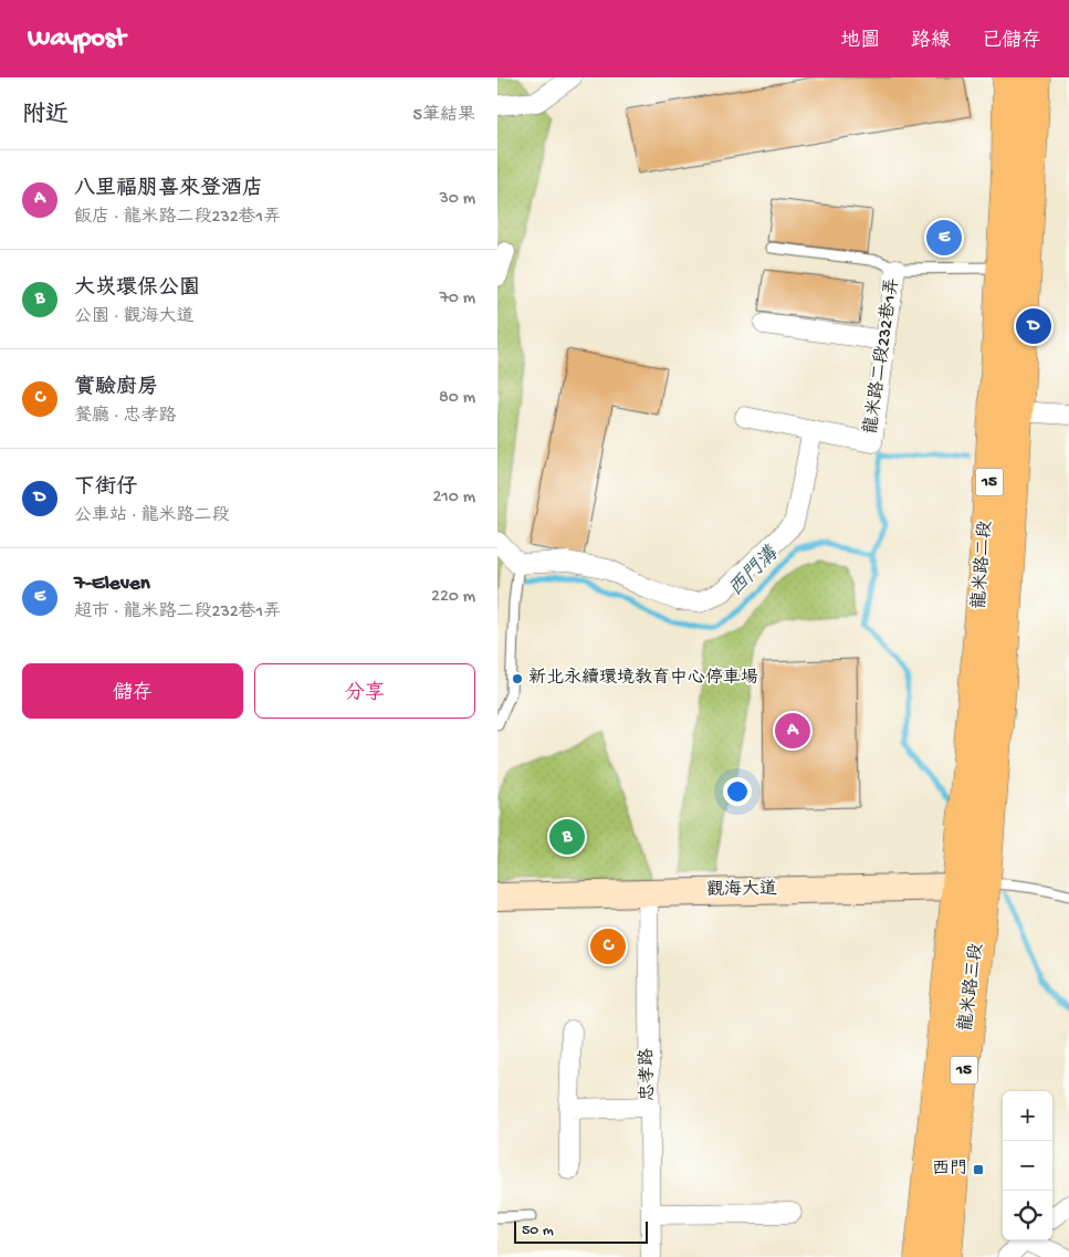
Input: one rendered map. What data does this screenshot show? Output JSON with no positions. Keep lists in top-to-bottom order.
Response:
{
  "streets": {
    "main road": ["15", "龍米路二段", "龍米路三段"],
    "street": ["龍米路二段232巷1弄", "觀海大道", "忠孝路"]
  },
  "crossings": [
    ["龍米路二段", "觀海大道"],
    ["龍米路二段", "龍米路三段"],
    ["觀海大道", "龍米路三段"],
    ["觀海大道", "忠孝路"]
  ],
  "water": ["西門溝"],
  "places": {
    "other": ["新北永續環境教育中心停車場"],
    "transit": ["西門"]
  },
  "scale_bar": "50 m",
  "page": {
    "header": "Waypost",
    "nav": ["地圖", "路線", "已儲存"],
    "heading": ["附近", "5筆結果"],
    "list": [
      {
        "mark": "A",
        "name": "八里福朋喜來登酒店",
        "note": "飯店 · 龍米路二段232巷1弄",
        "value": "30 m"
      },
      {
        "mark": "B",
        "name": "大崁環保公園",
        "note": "公園 · 觀海大道",
        "value": "70 m"
      },
      {
        "mark": "C",
        "name": "實驗廚房",
        "note": "餐廳 · 忠孝路",
        "value": "80 m"
      },
      {
        "mark": "D",
        "name": "下街仔",
        "note": "公車站 · 龍米路二段",
        "value": "210 m"
      },
      {
        "mark": "E",
        "name": "7-Eleven",
        "note": "超市 · 龍米路二段232巷1弄",
        "value": "220 m"
      }
    ],
    "pins": [
      "E",
      "D",
      "A",
      "B",
      "C"
    ],
    "buttons": ["儲存", "分享"],
    "map_buttons": ["+", "−"],
    "scale": "50 m"
  }
}
